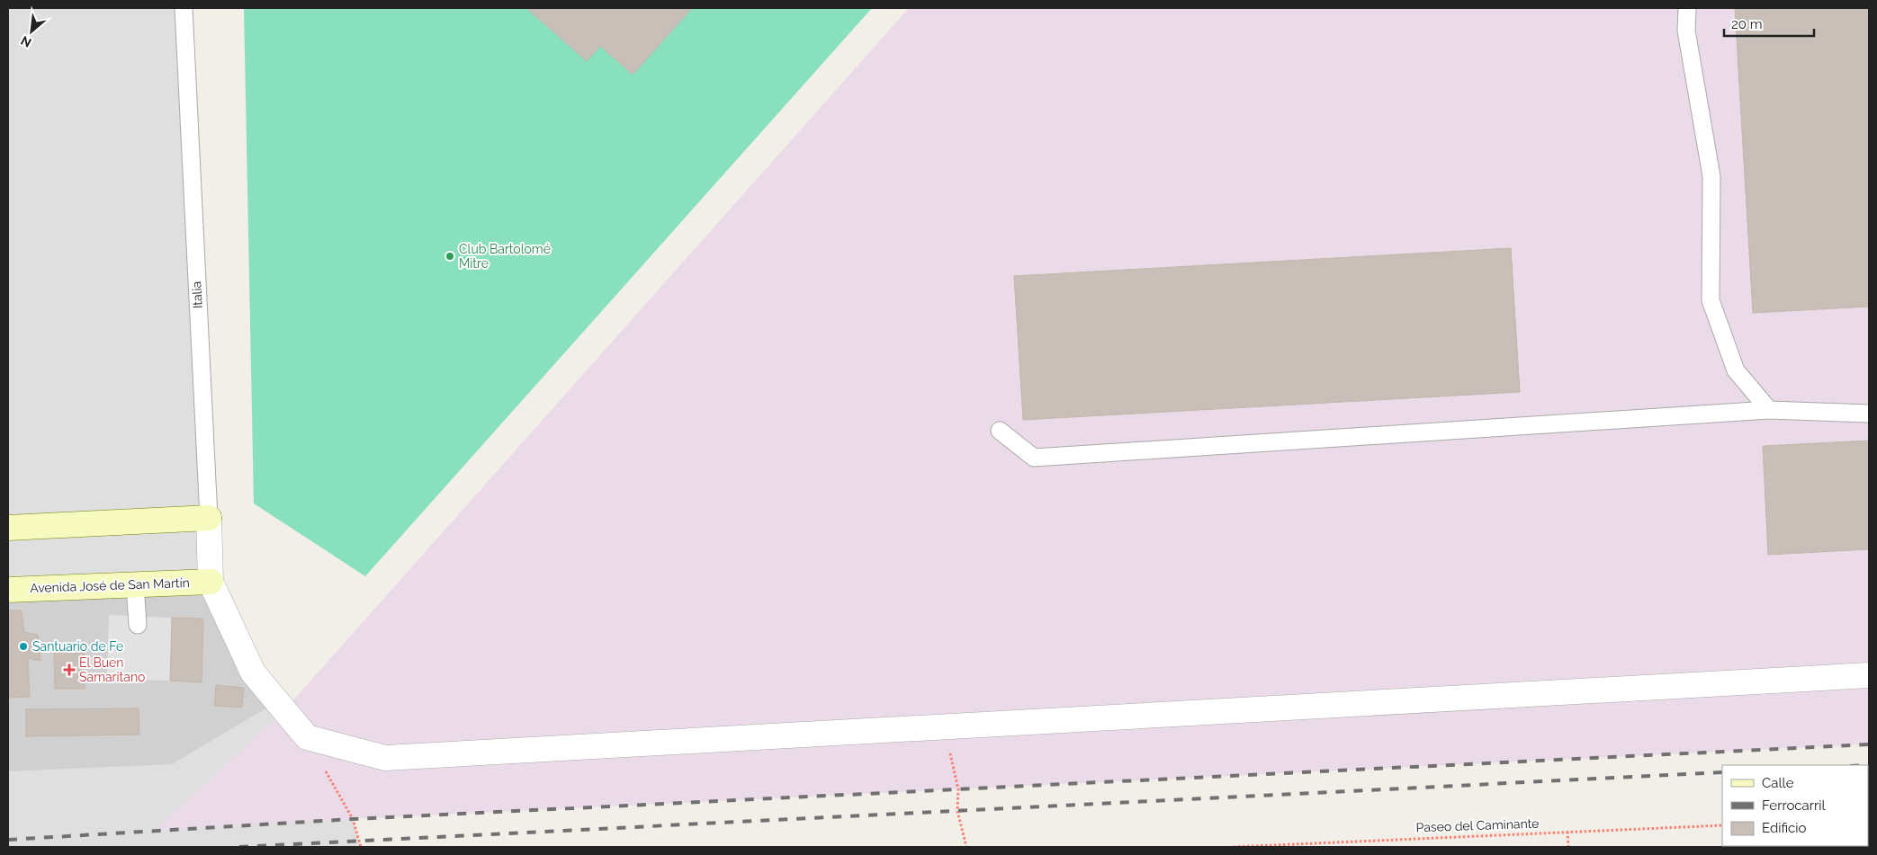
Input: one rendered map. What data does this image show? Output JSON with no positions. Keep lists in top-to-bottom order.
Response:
{
  "streets": {
    "street": ["Italia", "Avenida José de San Martín"],
    "path": ["Paseo del Caminante"]
  },
  "crossings": [
    ["Italia", "Avenida José de San Martín"]
  ],
  "places": {
    "other": ["Club Bartolomé Mitre", "Santuario de Fe"],
    "health": ["El Buen Samaritano"]
  },
  "legend": ["Calle", "Ferrocarril", "Edificio"],
  "scale_bar": "20 m",
  "north": "bottom left"
}
